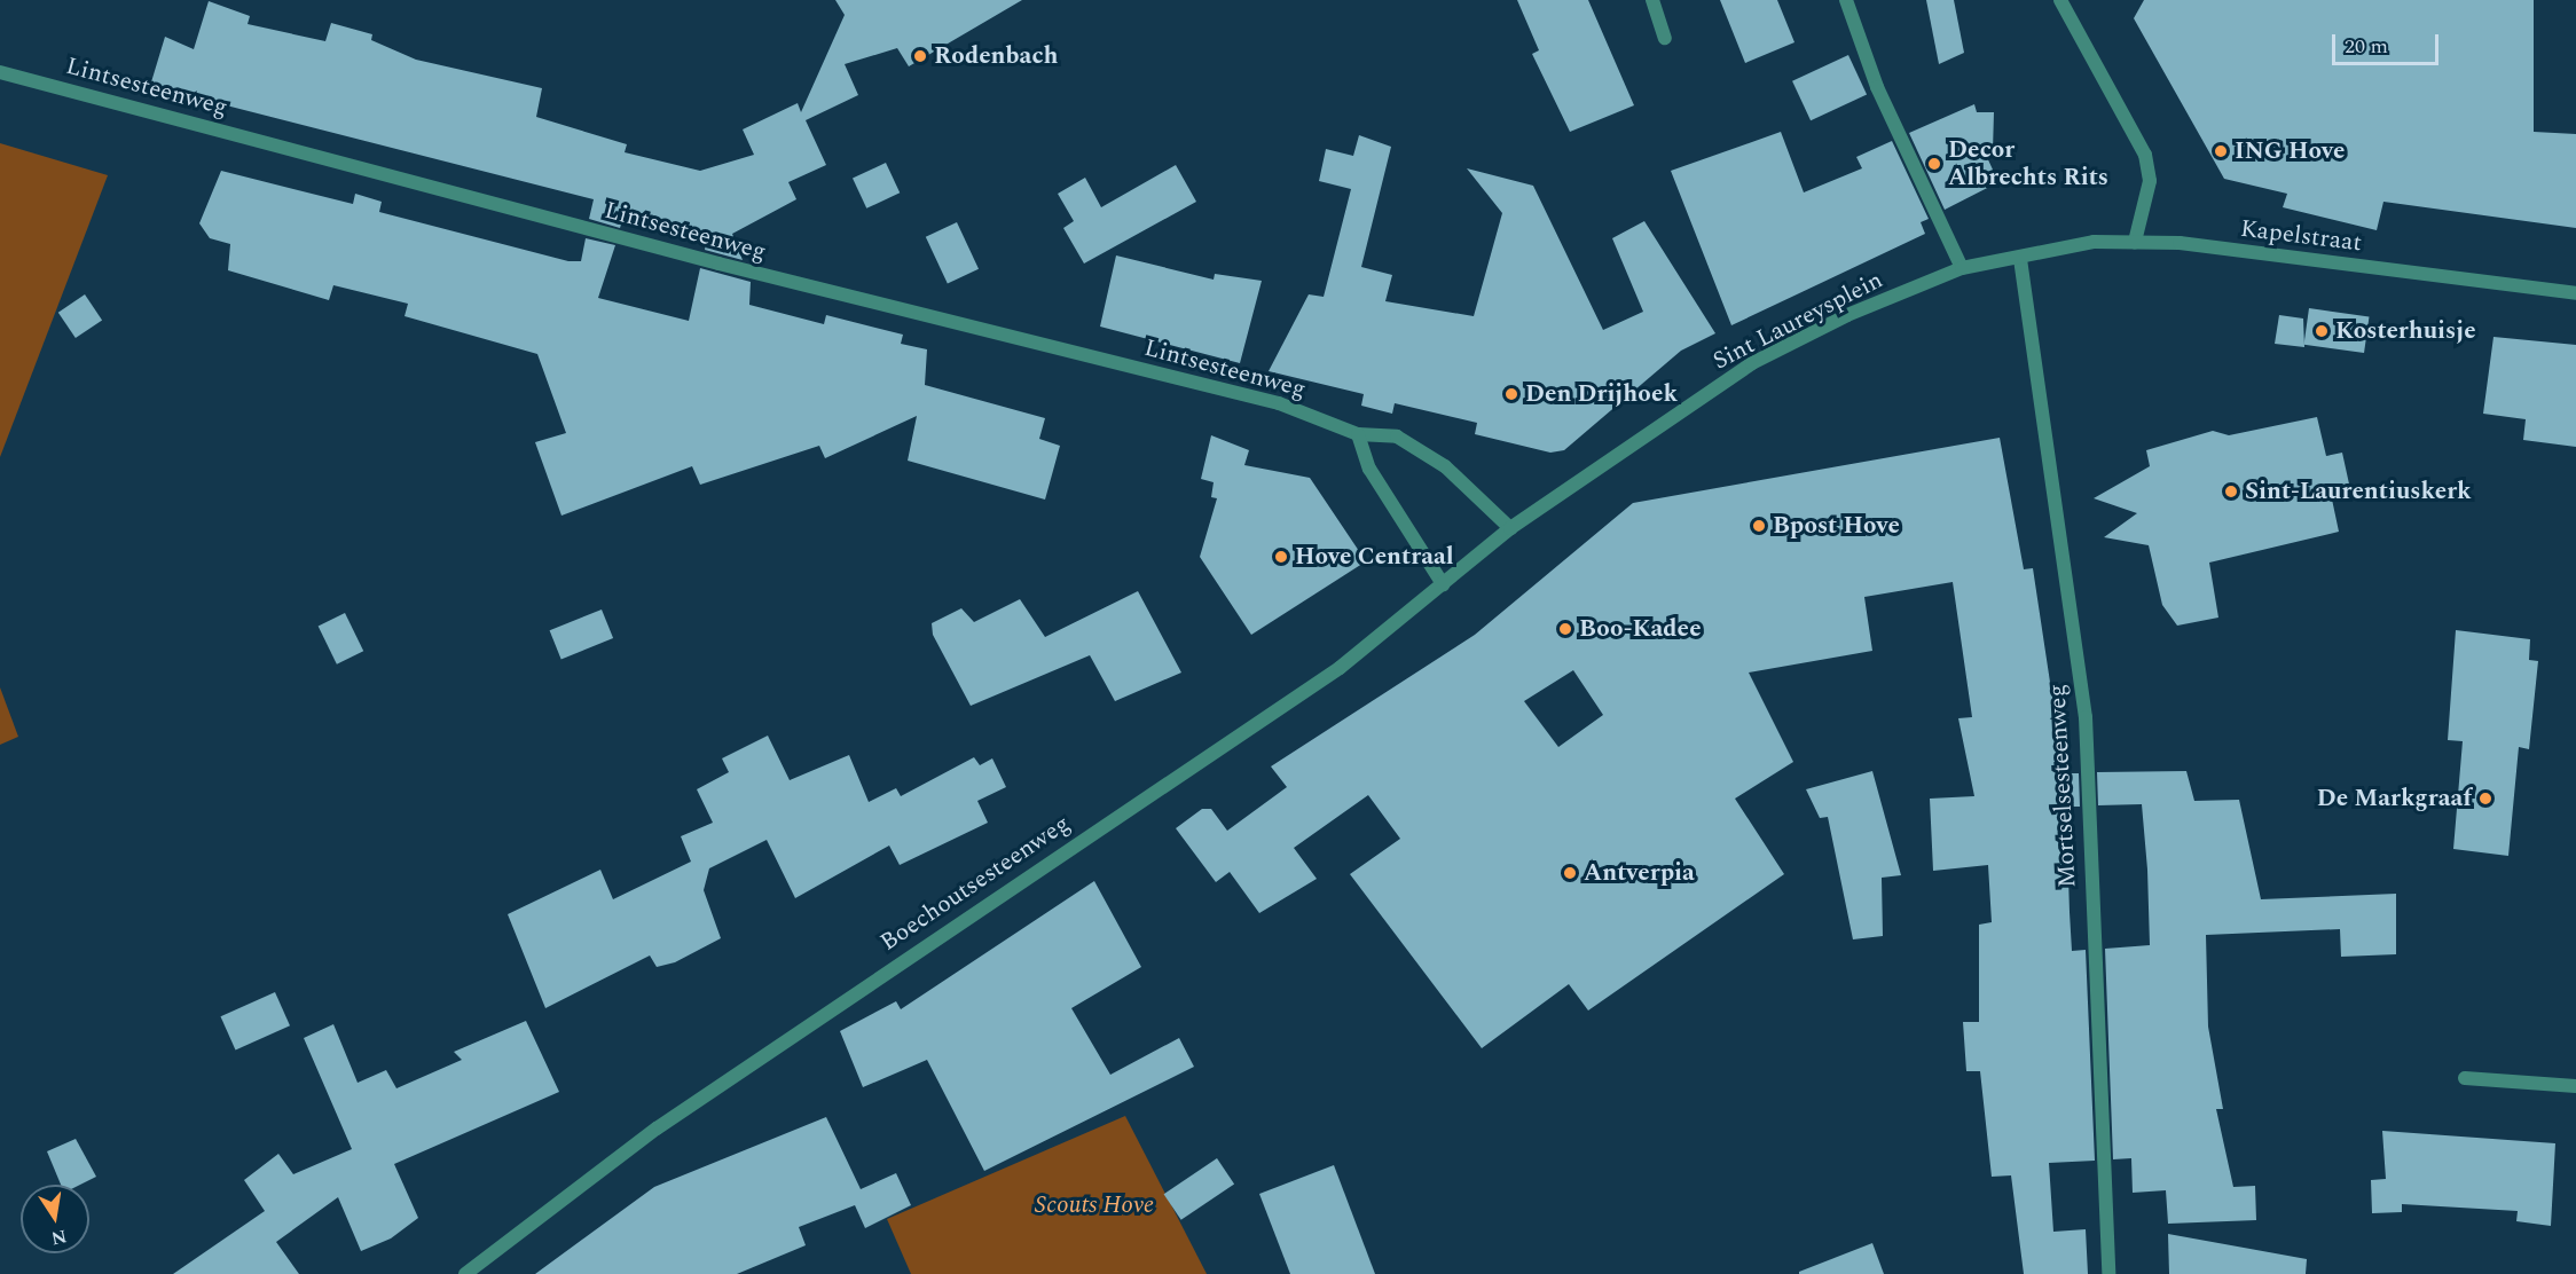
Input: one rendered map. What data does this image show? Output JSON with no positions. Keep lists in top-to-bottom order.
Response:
{
  "streets": {
    "street": [
      "Lintsesteenweg",
      "Kapelstraat",
      "Sint Laureysplein",
      "Mortselsesteenweg",
      "Boechoutsesteenweg"
    ]
  },
  "crossings": [
    ["Lintsesteenweg", "Sint Laureysplein"],
    ["Lintsesteenweg", "Boechoutsesteenweg"],
    ["Kapelstraat", "Sint Laureysplein"],
    ["Kapelstraat", "Mortselsesteenweg"],
    ["Sint Laureysplein", "Mortselsesteenweg"],
    ["Sint Laureysplein", "Boechoutsesteenweg"]
  ],
  "parks": ["Scouts Hove"],
  "places": [
    "Rodenbach",
    "ING Hove",
    "Decor Albrechts Rits",
    "Kosterhuisje",
    "Den Drijhoek",
    "Sint-Laurentiuskerk",
    "Bpost Hove",
    "Hove Centraal",
    "Boo-Kadee",
    "De Markgraaf",
    "Antverpia"
  ],
  "scale_bar": "20 m",
  "north": "bottom"
}
